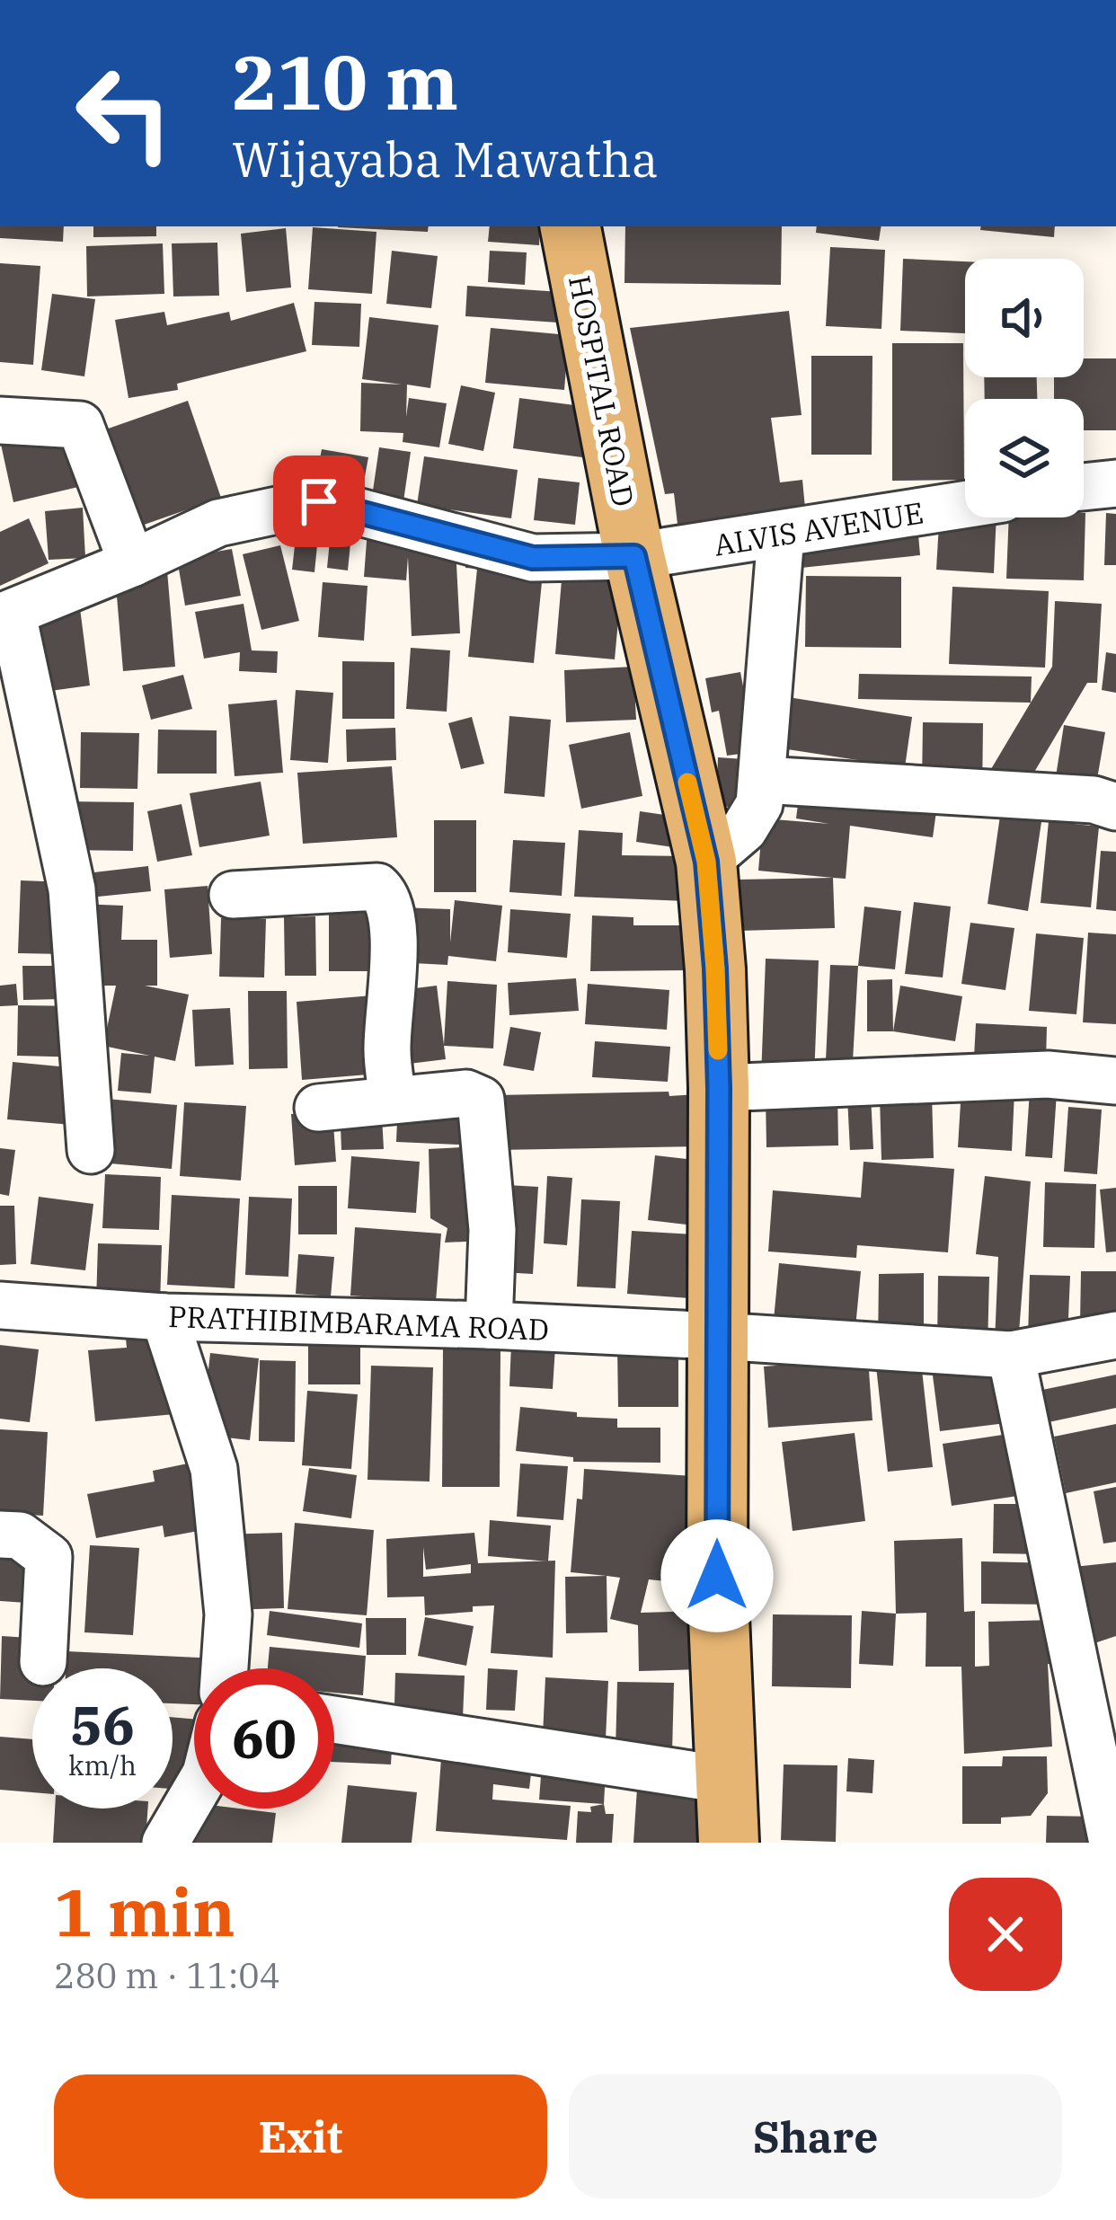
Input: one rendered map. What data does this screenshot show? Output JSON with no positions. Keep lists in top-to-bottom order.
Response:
{
  "streets": {
    "main road": ["HOSPITAL ROAD"],
    "street": ["ALVIS AVENUE", "PRATHIBIMBARAMA ROAD"]
  },
  "crossings": [
    ["HOSPITAL ROAD", "ALVIS AVENUE"],
    ["HOSPITAL ROAD", "PRATHIBIMBARAMA ROAD"]
  ],
  "page": {
    "turn": ["210 m", "Wijayaba Mawatha"],
    "speed": "56 km/h",
    "limit": "60",
    "heading": ["1 min", "280 m · 11:04"],
    "buttons": ["Exit", "Share"]
  }
}
